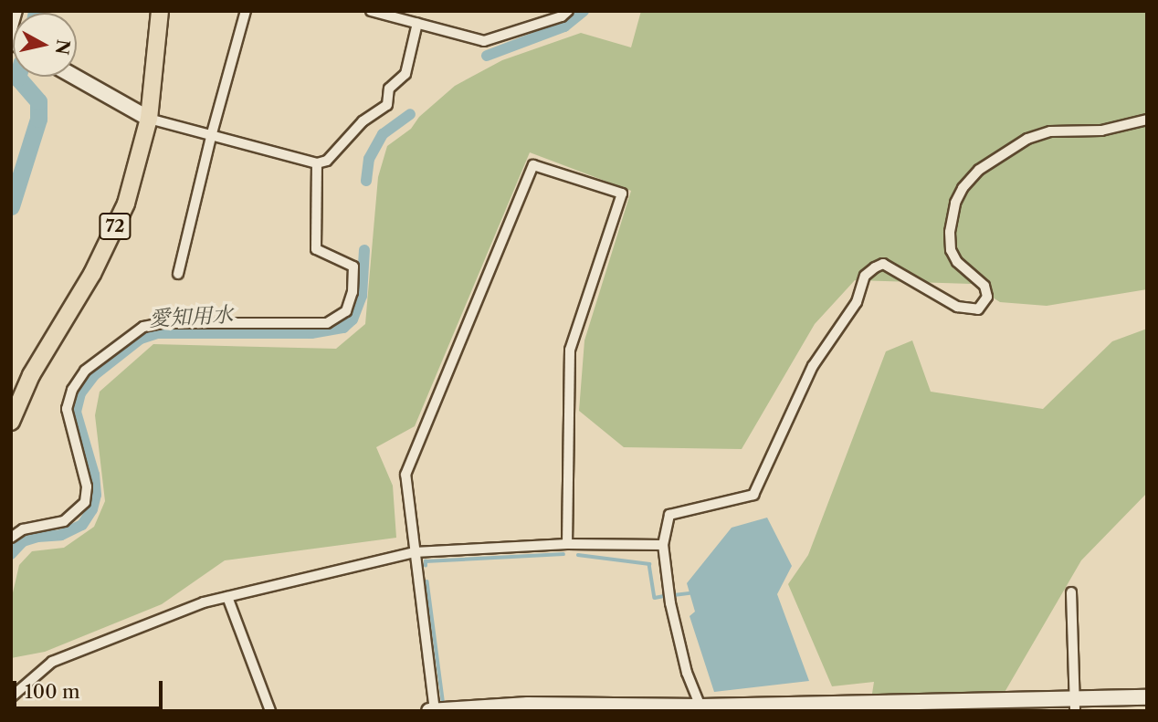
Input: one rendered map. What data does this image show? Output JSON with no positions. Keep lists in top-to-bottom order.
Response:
{
  "streets": {
    "main road": ["72"]
  },
  "water": ["愛知用水"],
  "scale_bar": "100 m",
  "north": "right"
}
